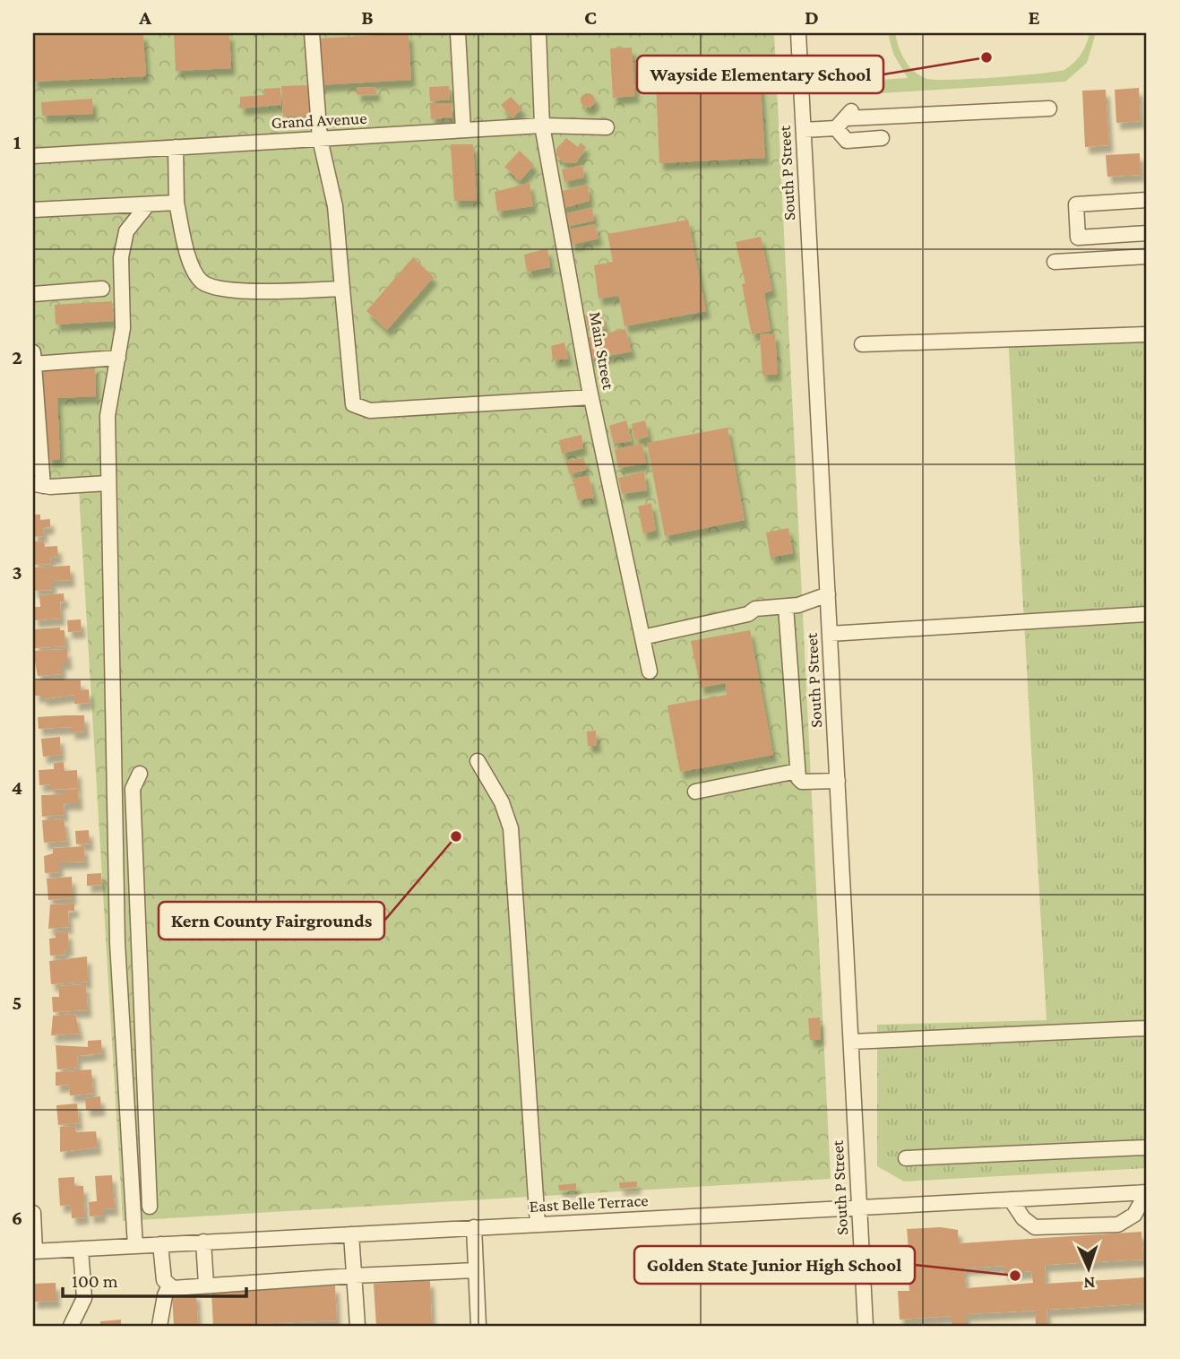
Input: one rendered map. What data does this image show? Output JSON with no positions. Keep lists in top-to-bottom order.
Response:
{
  "streets": {
    "street": [
      "Grand Avenue",
      "South P Street",
      "Main Street",
      "East Belle Terrace"
    ]
  },
  "crossings": [
    ["Grand Avenue", "Main Street"],
    ["South P Street", "East Belle Terrace"]
  ],
  "places": ["Wayside Elementary School", "Kern County Fairgrounds", "Golden State Junior High School"],
  "scale_bar": "100 m",
  "north": "bottom",
  "grid": {
    "columns": [
      "A",
      "B",
      "C",
      "D",
      "E"
    ],
    "rows": [
      "1",
      "2",
      "3",
      "4",
      "5",
      "6"
    ]
  }
}
